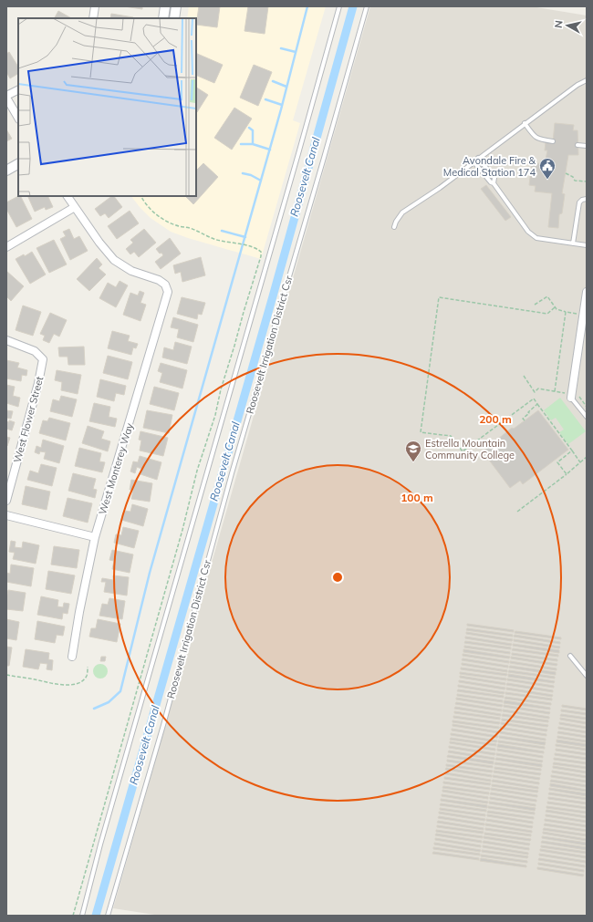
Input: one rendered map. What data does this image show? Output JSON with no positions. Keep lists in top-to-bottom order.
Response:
{
  "streets": {
    "street": ["West Flower Street", "West Monterey Way"],
    "lane": ["Roosevelt Irrigation District Csr"]
  },
  "water": ["Roosevelt Canal"],
  "places": {
    "public building": ["Avondale Fire & Medical Station 174"],
    "school or university": ["Estrella Mountain Community College"]
  },
  "north": "left",
  "rings": ["200 m", "100 m"]
}
